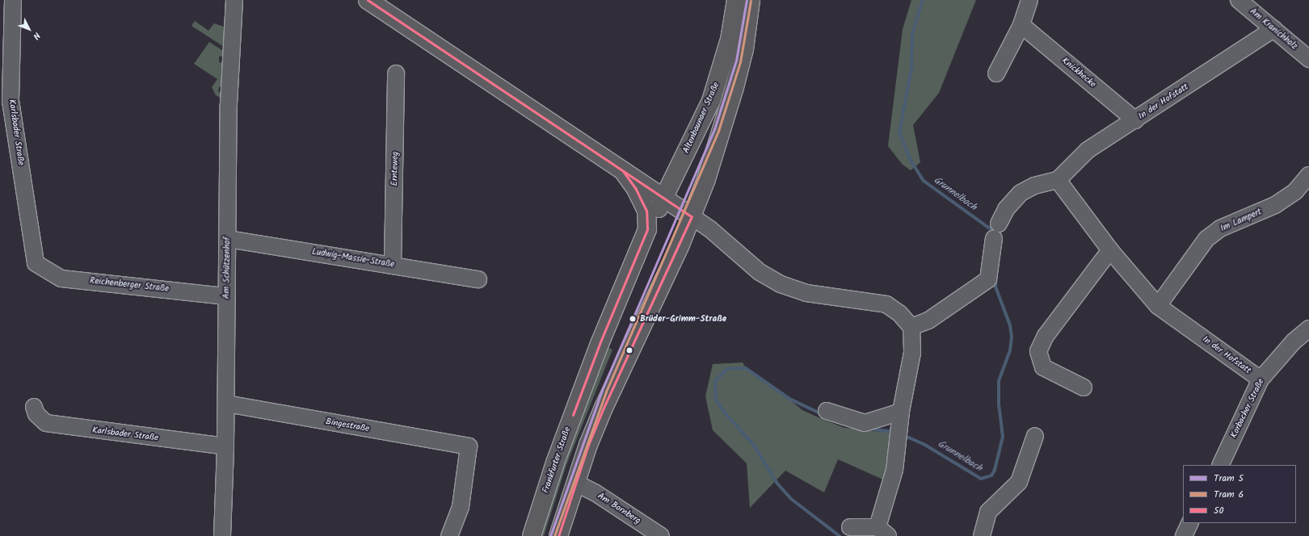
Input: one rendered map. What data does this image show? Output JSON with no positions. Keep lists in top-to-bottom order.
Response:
{
  "streets": {
    "main road": ["Altenbaunaer Straße", "Frankfurter Straße"],
    "street": [
      "Am Kranichholz",
      "Knickhecke",
      "In der Hofstatt",
      "Karlsbader Straße",
      "Ernteweg",
      "Im Lampert",
      "Ludwig-Massie-Straße",
      "Am Schützenhof",
      "Reichenberger Straße",
      "Korbacher Straße",
      "Bingestraße",
      "Am Bornberg"
    ]
  },
  "crossings": [
    ["Am Kranichholz", "In der Hofstatt"],
    ["Knickhecke", "In der Hofstatt"],
    ["In der Hofstatt", "Im Lampert"],
    ["In der Hofstatt", "Korbacher Straße"],
    ["Altenbaunaer Straße", "Frankfurter Straße"],
    ["Karlsbader Straße", "Am Schützenhof"],
    ["Karlsbader Straße", "Reichenberger Straße"],
    ["Ernteweg", "Ludwig-Massie-Straße"],
    ["Ludwig-Massie-Straße", "Am Schützenhof"],
    ["Am Schützenhof", "Reichenberger Straße"],
    ["Am Schützenhof", "Bingestraße"]
  ],
  "water": ["Grunnelbach"],
  "places": ["Brüder-Grimm-Straße"],
  "lines": ["tram line 5", "transit line 50", "tram line 6"],
  "legend": ["Tram 5", "Tram 6", "50"],
  "north": "bottom right"
}
